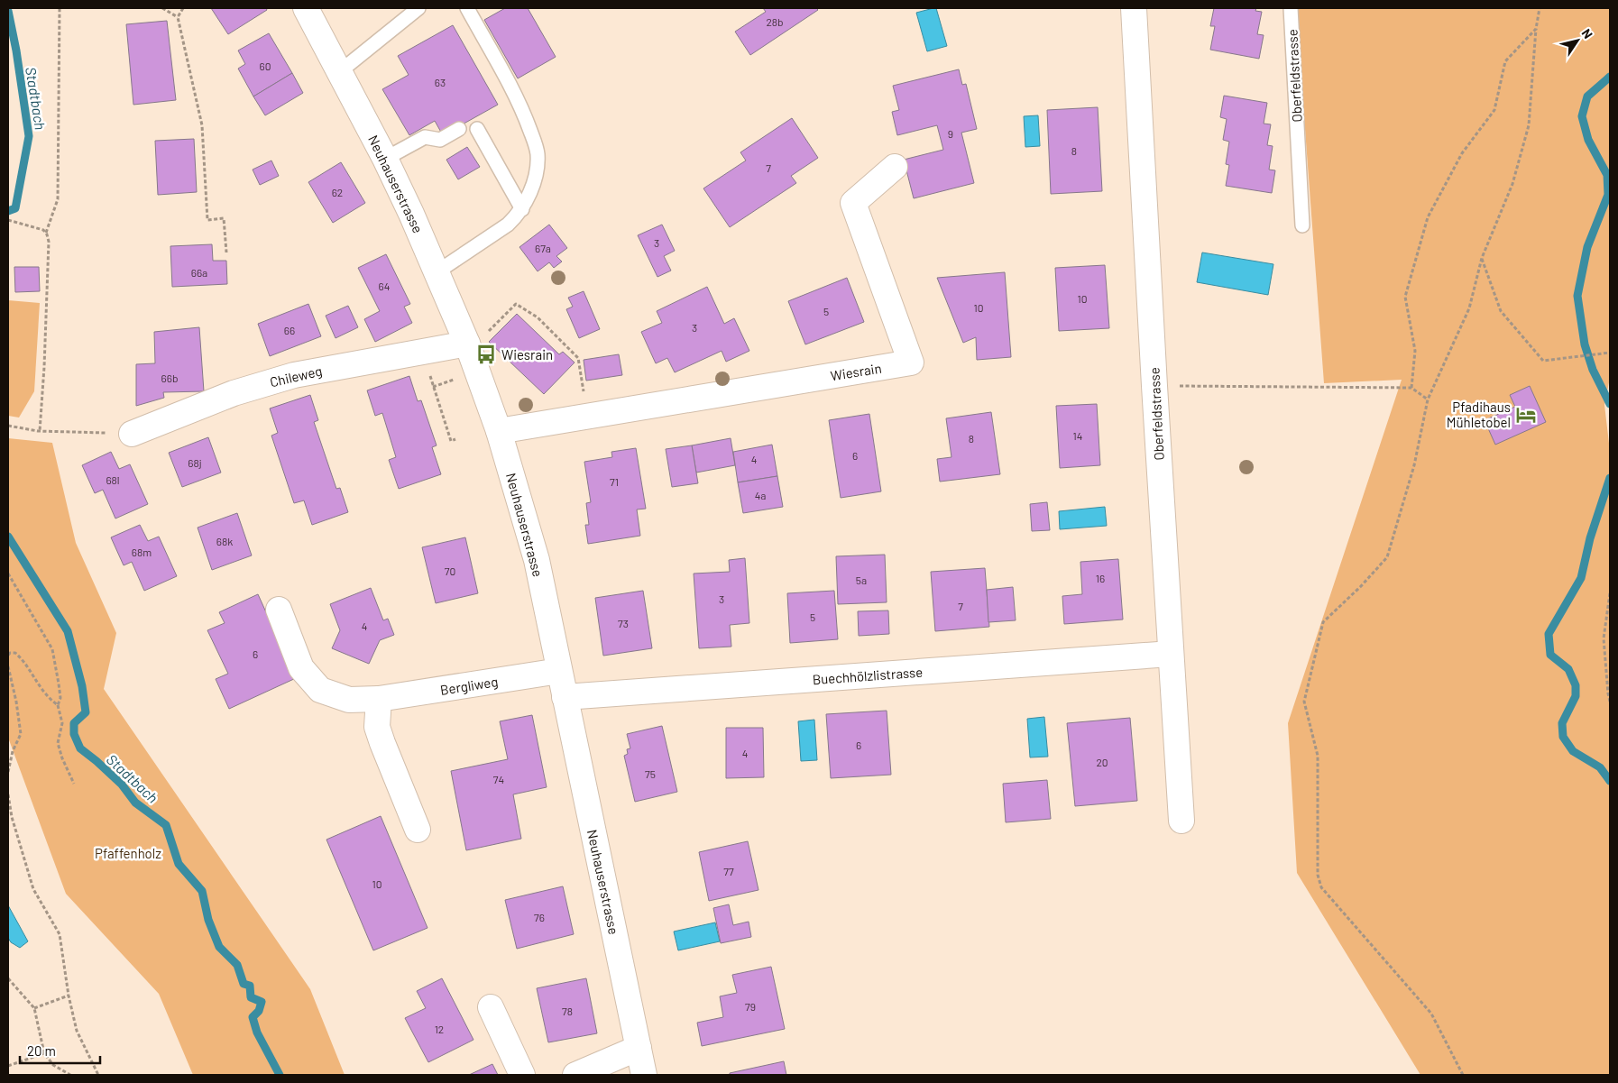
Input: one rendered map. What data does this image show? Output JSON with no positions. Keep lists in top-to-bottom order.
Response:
{
  "streets": {
    "street": [
      "Oberfeldstrasse",
      "Neuhauserstrasse",
      "Wiesrain",
      "Chileweg",
      "Buechhölzlistrasse",
      "Bergliweg"
    ]
  },
  "crossings": [
    ["Oberfeldstrasse", "Buechhölzlistrasse"],
    ["Neuhauserstrasse", "Wiesrain"],
    ["Neuhauserstrasse", "Chileweg"],
    ["Neuhauserstrasse", "Buechhölzlistrasse"],
    ["Neuhauserstrasse", "Bergliweg"]
  ],
  "water": ["Stadtbach"],
  "parks": ["Pfaffenholz"],
  "places": {
    "bus stop": ["Wiesrain"],
    "hotel": ["Pfadihaus Mühletobel"]
  },
  "house_numbers": [
    "28b",
    "60",
    "63",
    "9",
    "8",
    "7",
    "62",
    "3",
    "67a",
    "66a",
    "64",
    "10",
    "10",
    "5",
    "3",
    "66",
    "66b",
    "14",
    "8",
    "6",
    "4",
    "68j",
    "68l",
    "71",
    "4a",
    "68k",
    "68m",
    "70",
    "16",
    "5a",
    "3",
    "7",
    "5",
    "73",
    "4",
    "6",
    "6",
    "4",
    "20",
    "75",
    "74",
    "77",
    "10",
    "76",
    "79",
    "78",
    "12"
  ],
  "scale_bar": "20 m",
  "north": "top right"
}
